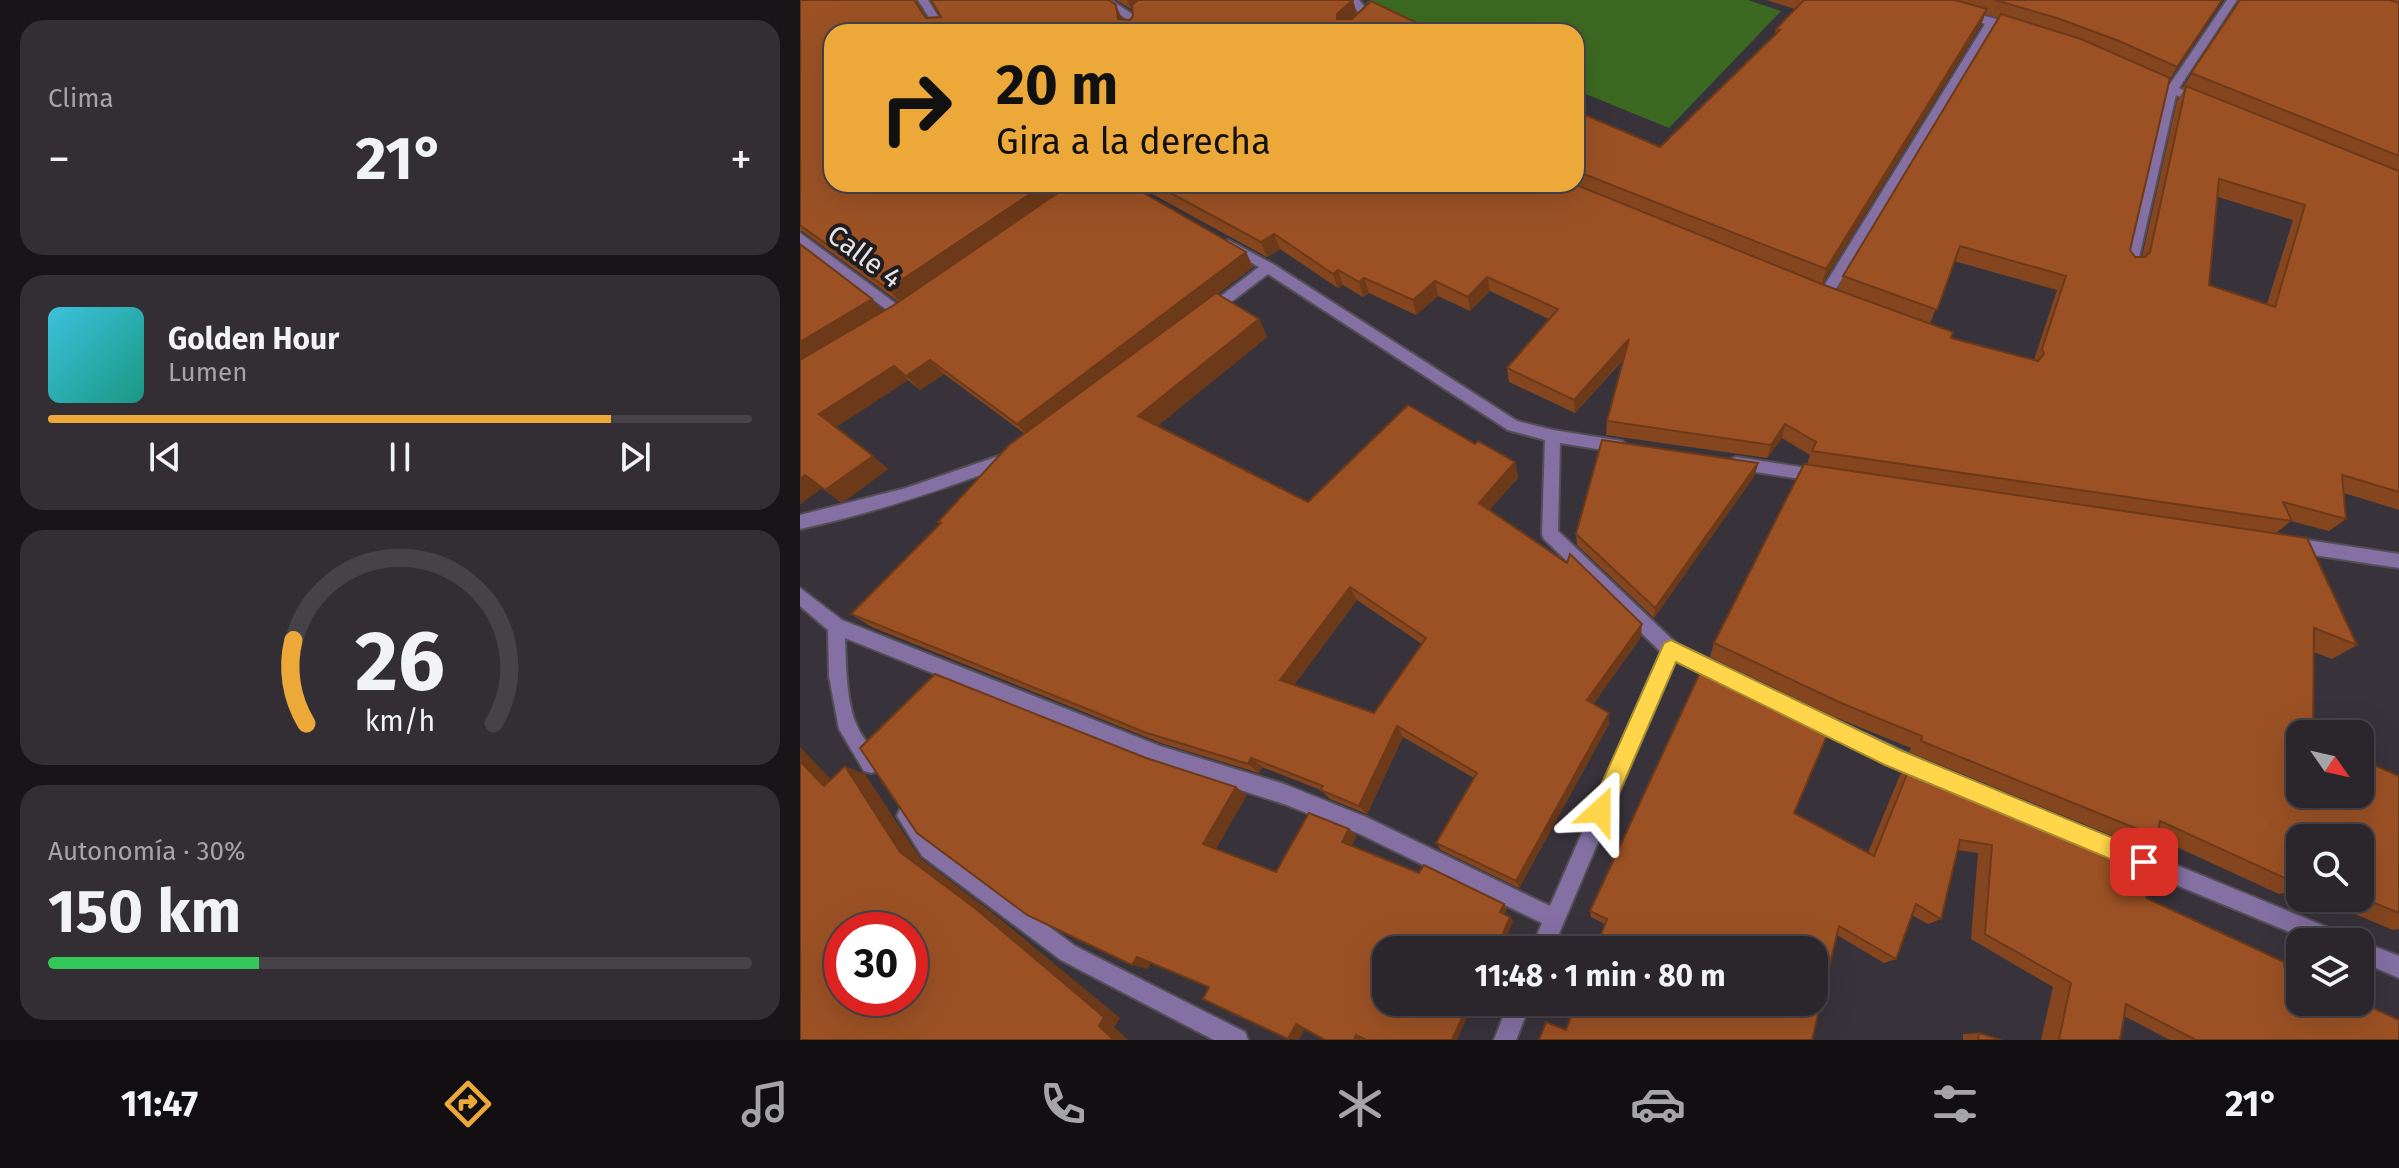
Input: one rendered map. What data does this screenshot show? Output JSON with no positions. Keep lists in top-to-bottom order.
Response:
{
  "streets": {
    "street": ["Calle 4"]
  },
  "north": "bottom right",
  "page": {
    "tile": [
      "Clima",
      ["Autonomía · 30%", "150 km"]
    ],
    "turn": ["20 m", "Gira a la derecha"],
    "heat": ["−", "21°", "+"],
    "song": ["Golden Hour", "Lumen"],
    "limit": "30",
    "trip": "11:48 · 1 min · 80 m",
    "tabs": ["11:47", "21°"],
    "gauge": ["26", "km/h"]
  }
}
